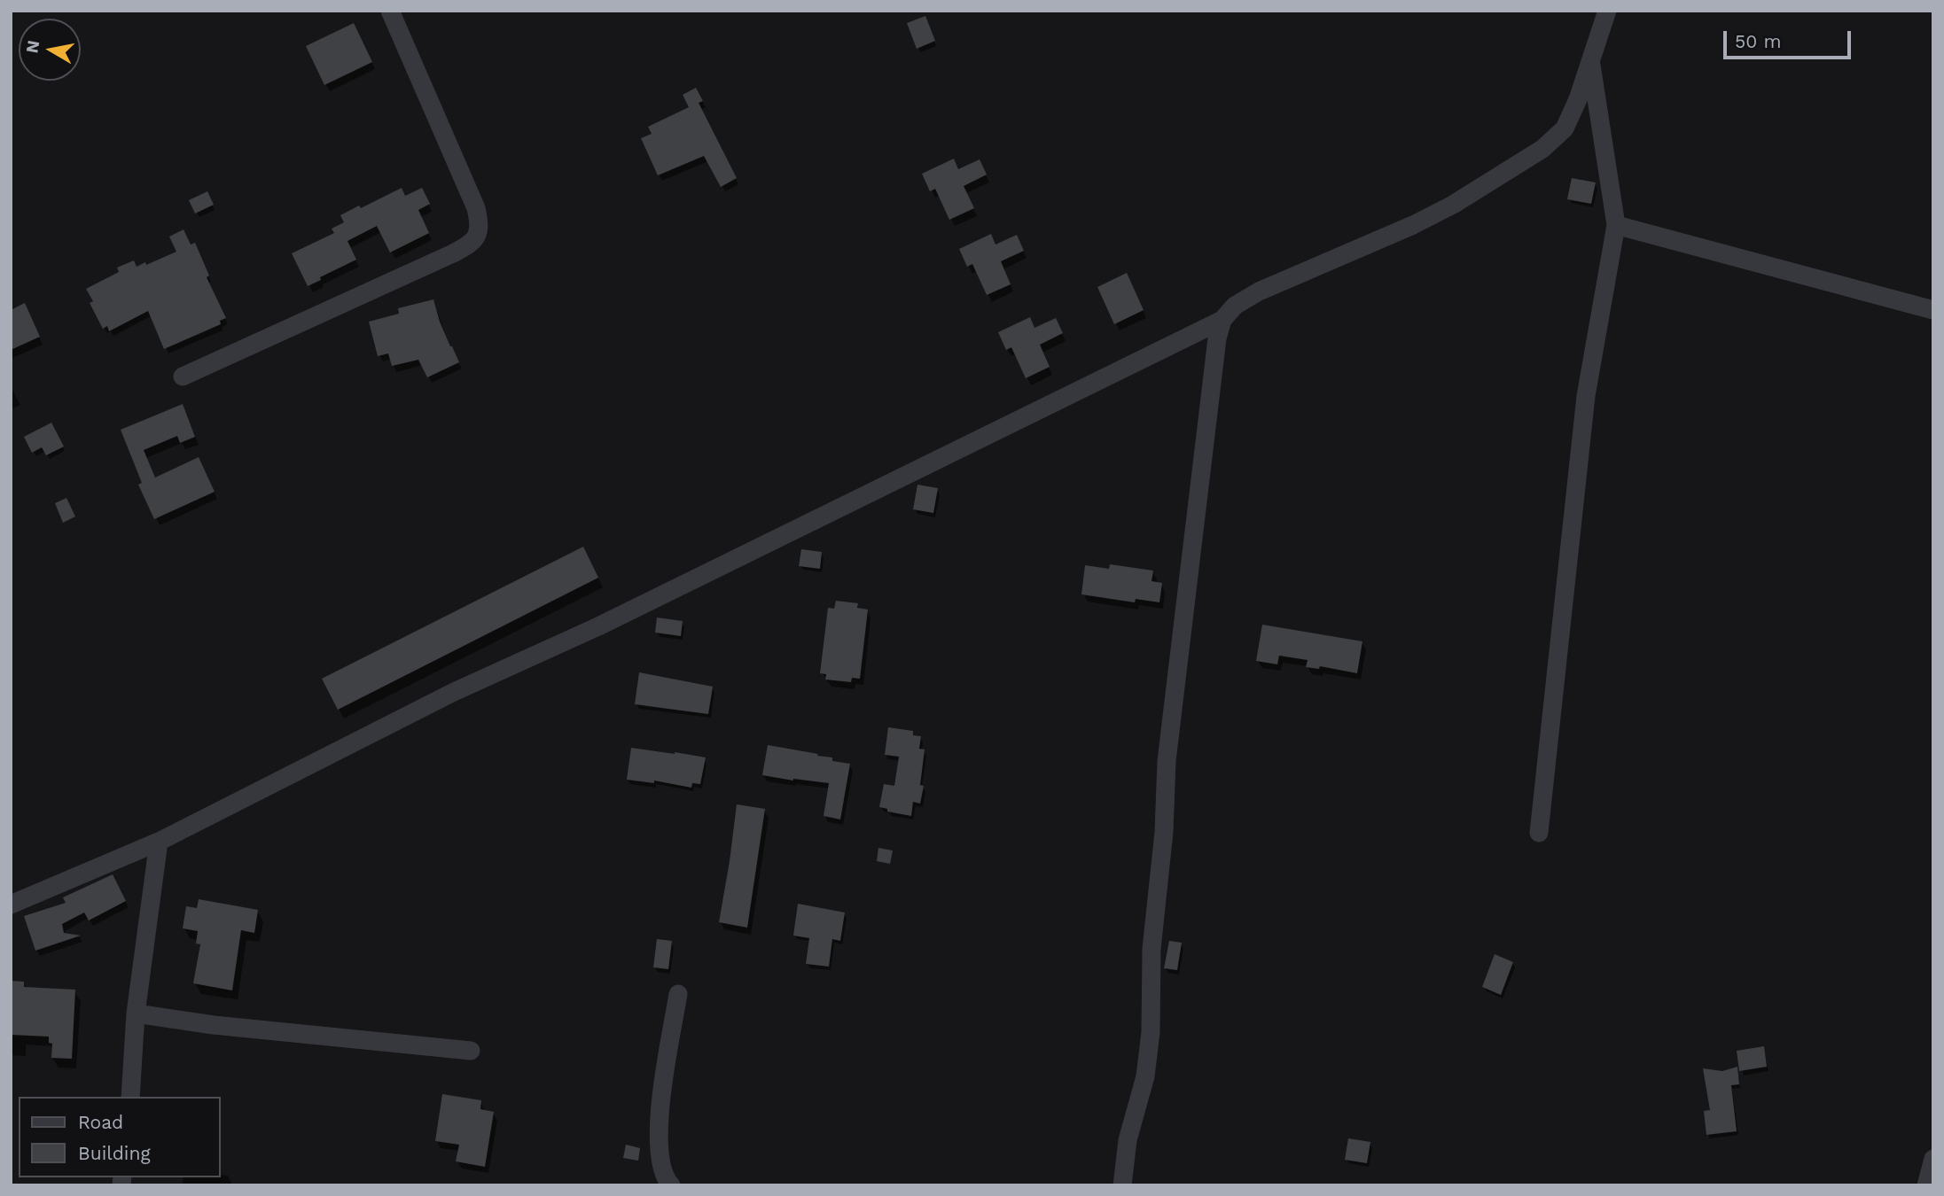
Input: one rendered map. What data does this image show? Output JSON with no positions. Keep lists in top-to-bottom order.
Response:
{
  "legend": ["Road", "Building"],
  "scale_bar": "50 m",
  "north": "left"
}
